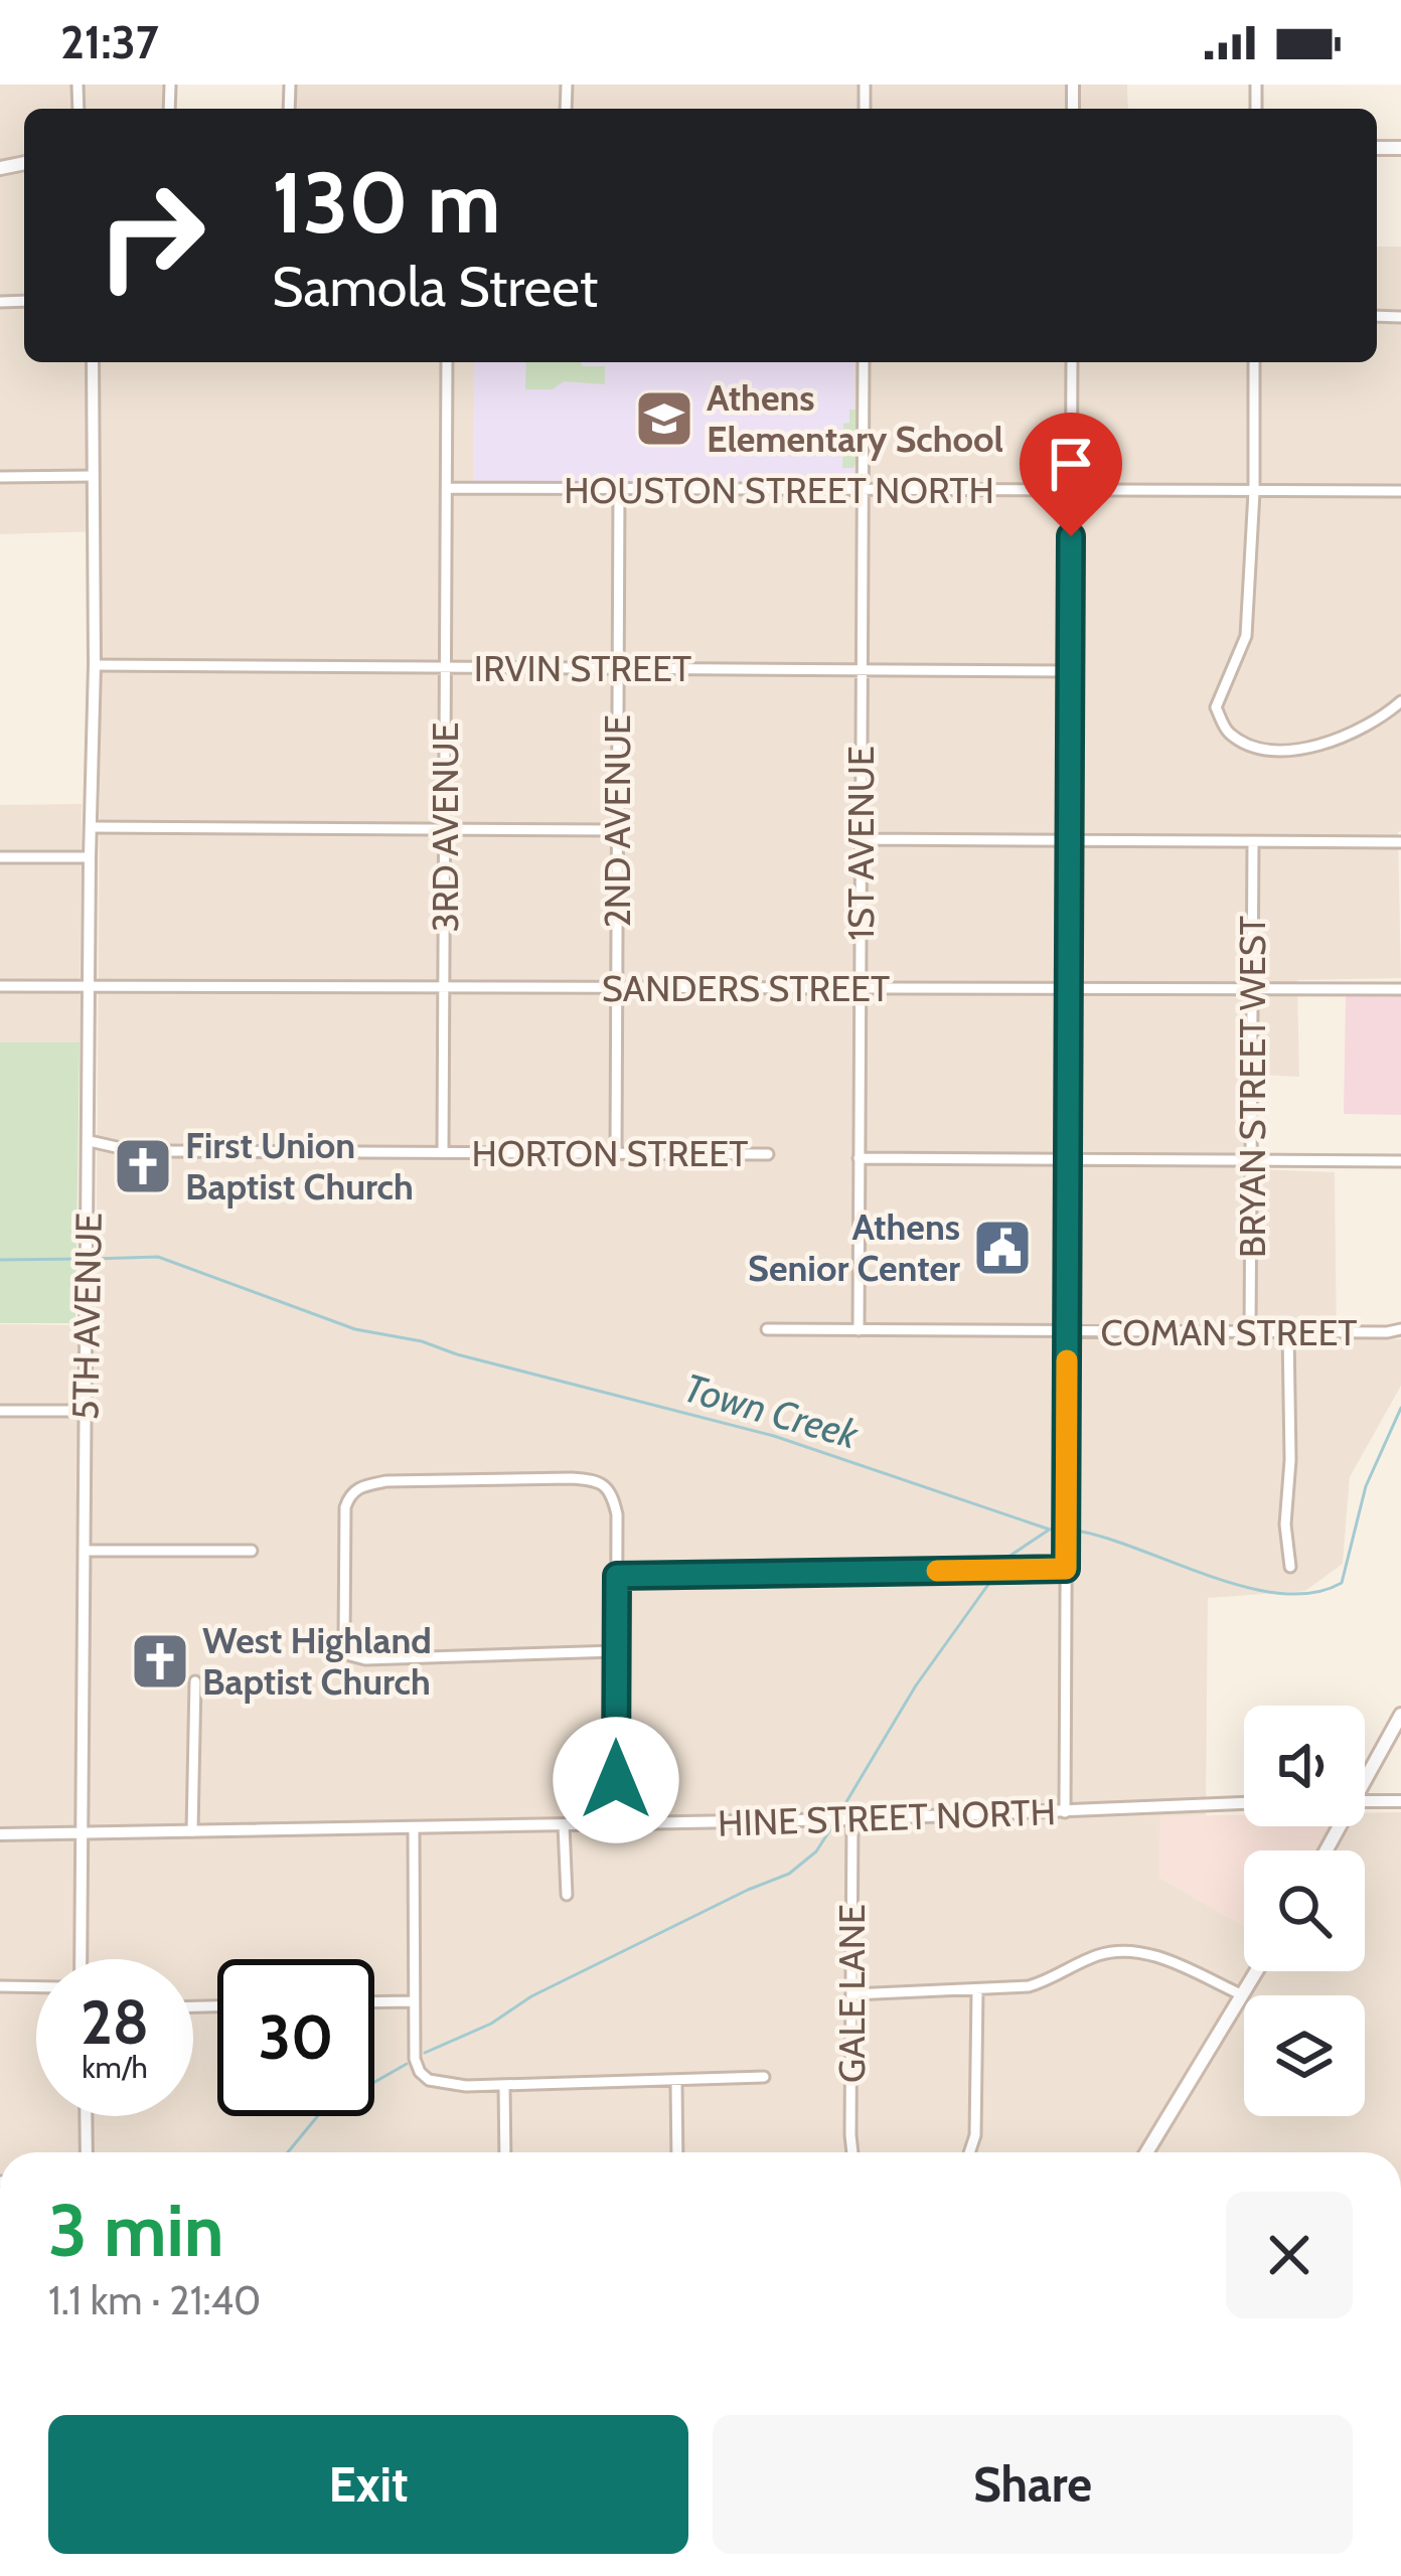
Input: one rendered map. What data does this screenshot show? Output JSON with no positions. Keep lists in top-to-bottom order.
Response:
{
  "streets": {
    "street": [
      "HOUSTON STREET NORTH",
      "IRVIN STREET",
      "2ND AVENUE",
      "3RD AVENUE",
      "1ST AVENUE",
      "SANDERS STREET",
      "BRYAN STREET WEST",
      "HORTON STREET",
      "5TH AVENUE",
      "COMAN STREET",
      "HINE STREET NORTH",
      "GALE LANE"
    ]
  },
  "crossings": [
    ["HOUSTON STREET NORTH", "2ND AVENUE"],
    ["HOUSTON STREET NORTH", "3RD AVENUE"],
    ["HOUSTON STREET NORTH", "1ST AVENUE"],
    ["IRVIN STREET", "2ND AVENUE"],
    ["IRVIN STREET", "3RD AVENUE"],
    ["IRVIN STREET", "1ST AVENUE"],
    ["IRVIN STREET", "5TH AVENUE"],
    ["2ND AVENUE", "SANDERS STREET"],
    ["2ND AVENUE", "HORTON STREET"],
    ["3RD AVENUE", "SANDERS STREET"],
    ["3RD AVENUE", "HORTON STREET"],
    ["1ST AVENUE", "SANDERS STREET"],
    ["1ST AVENUE", "COMAN STREET"],
    ["SANDERS STREET", "BRYAN STREET WEST"],
    ["SANDERS STREET", "5TH AVENUE"],
    ["BRYAN STREET WEST", "COMAN STREET"],
    ["HORTON STREET", "5TH AVENUE"],
    ["5TH AVENUE", "HINE STREET NORTH"],
    ["HINE STREET NORTH", "GALE LANE"]
  ],
  "water": ["Town Creek"],
  "places": {
    "school or university": ["Athens Elementary School"],
    "church": ["First Union Baptist Church", "West Highland Baptist Church"],
    "public building": ["Athens Senior Center"]
  },
  "page": {
    "status": "21:37",
    "turn": ["130 m", "Samola Street"],
    "speed": "28 km/h",
    "limit": "30",
    "heading": ["3 min", "1.1 km · 21:40"],
    "buttons": ["Exit", "Share"]
  }
}
